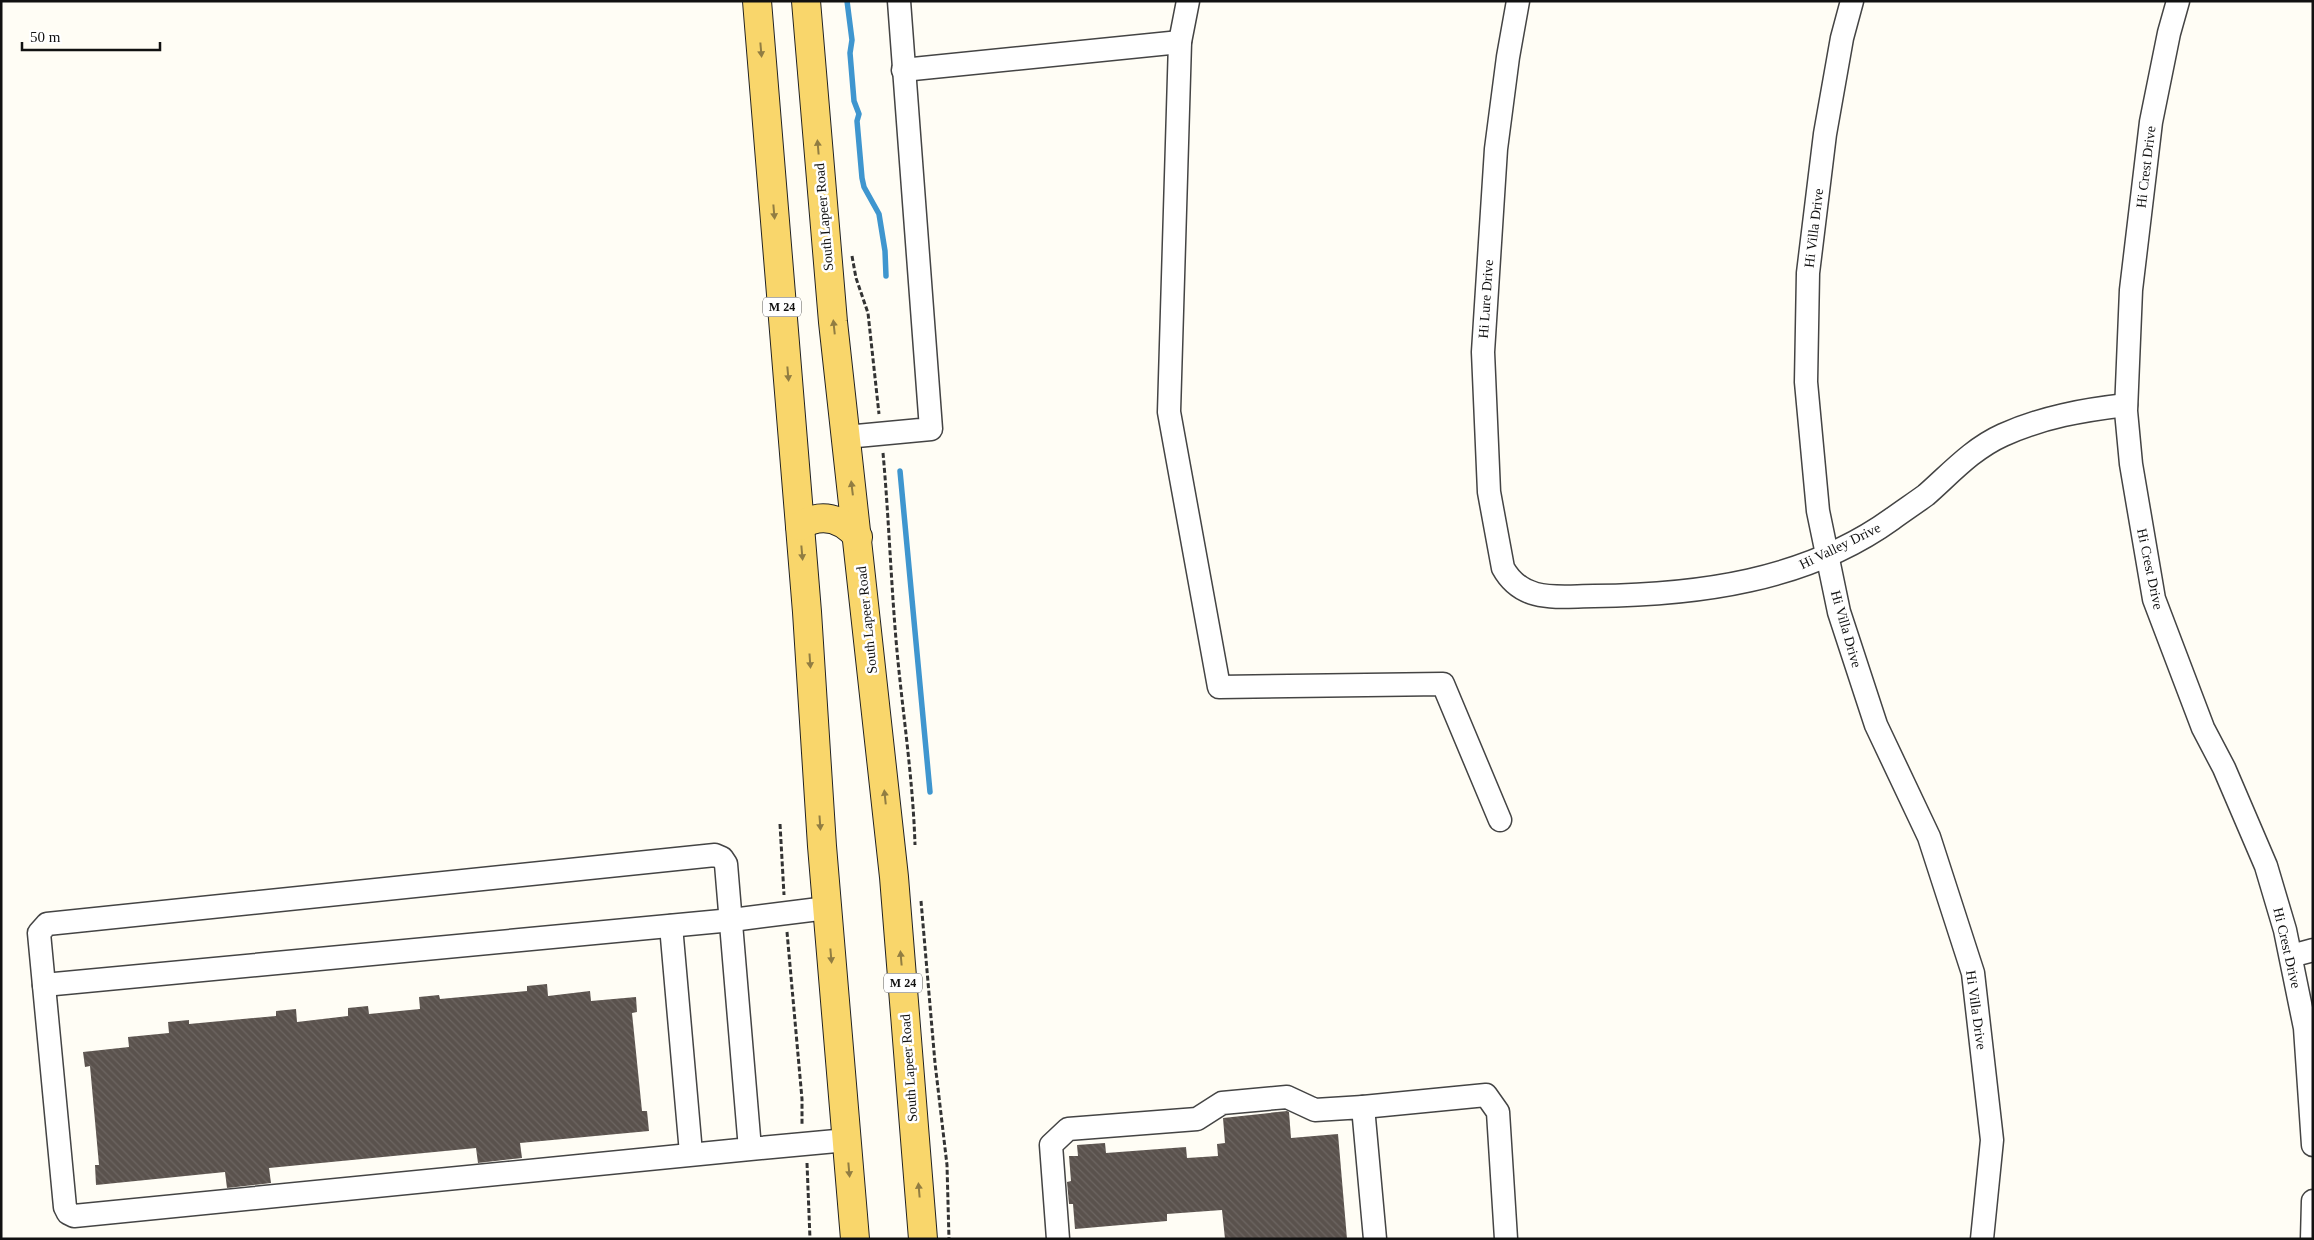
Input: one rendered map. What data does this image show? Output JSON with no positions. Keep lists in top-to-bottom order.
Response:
{
  "streets": {
    "main road": ["South Lapeer Road", "M 24"],
    "street": [
      "Hi Crest Drive",
      "Hi Villa Drive",
      "Hi Lure Drive",
      "Hi Valley Drive"
    ]
  },
  "crossings": [
    ["Hi Crest Drive", "Hi Valley Drive"],
    ["Hi Villa Drive", "Hi Valley Drive"],
    ["Hi Lure Drive", "Hi Valley Drive"]
  ],
  "scale_bar": "50 m"
}
